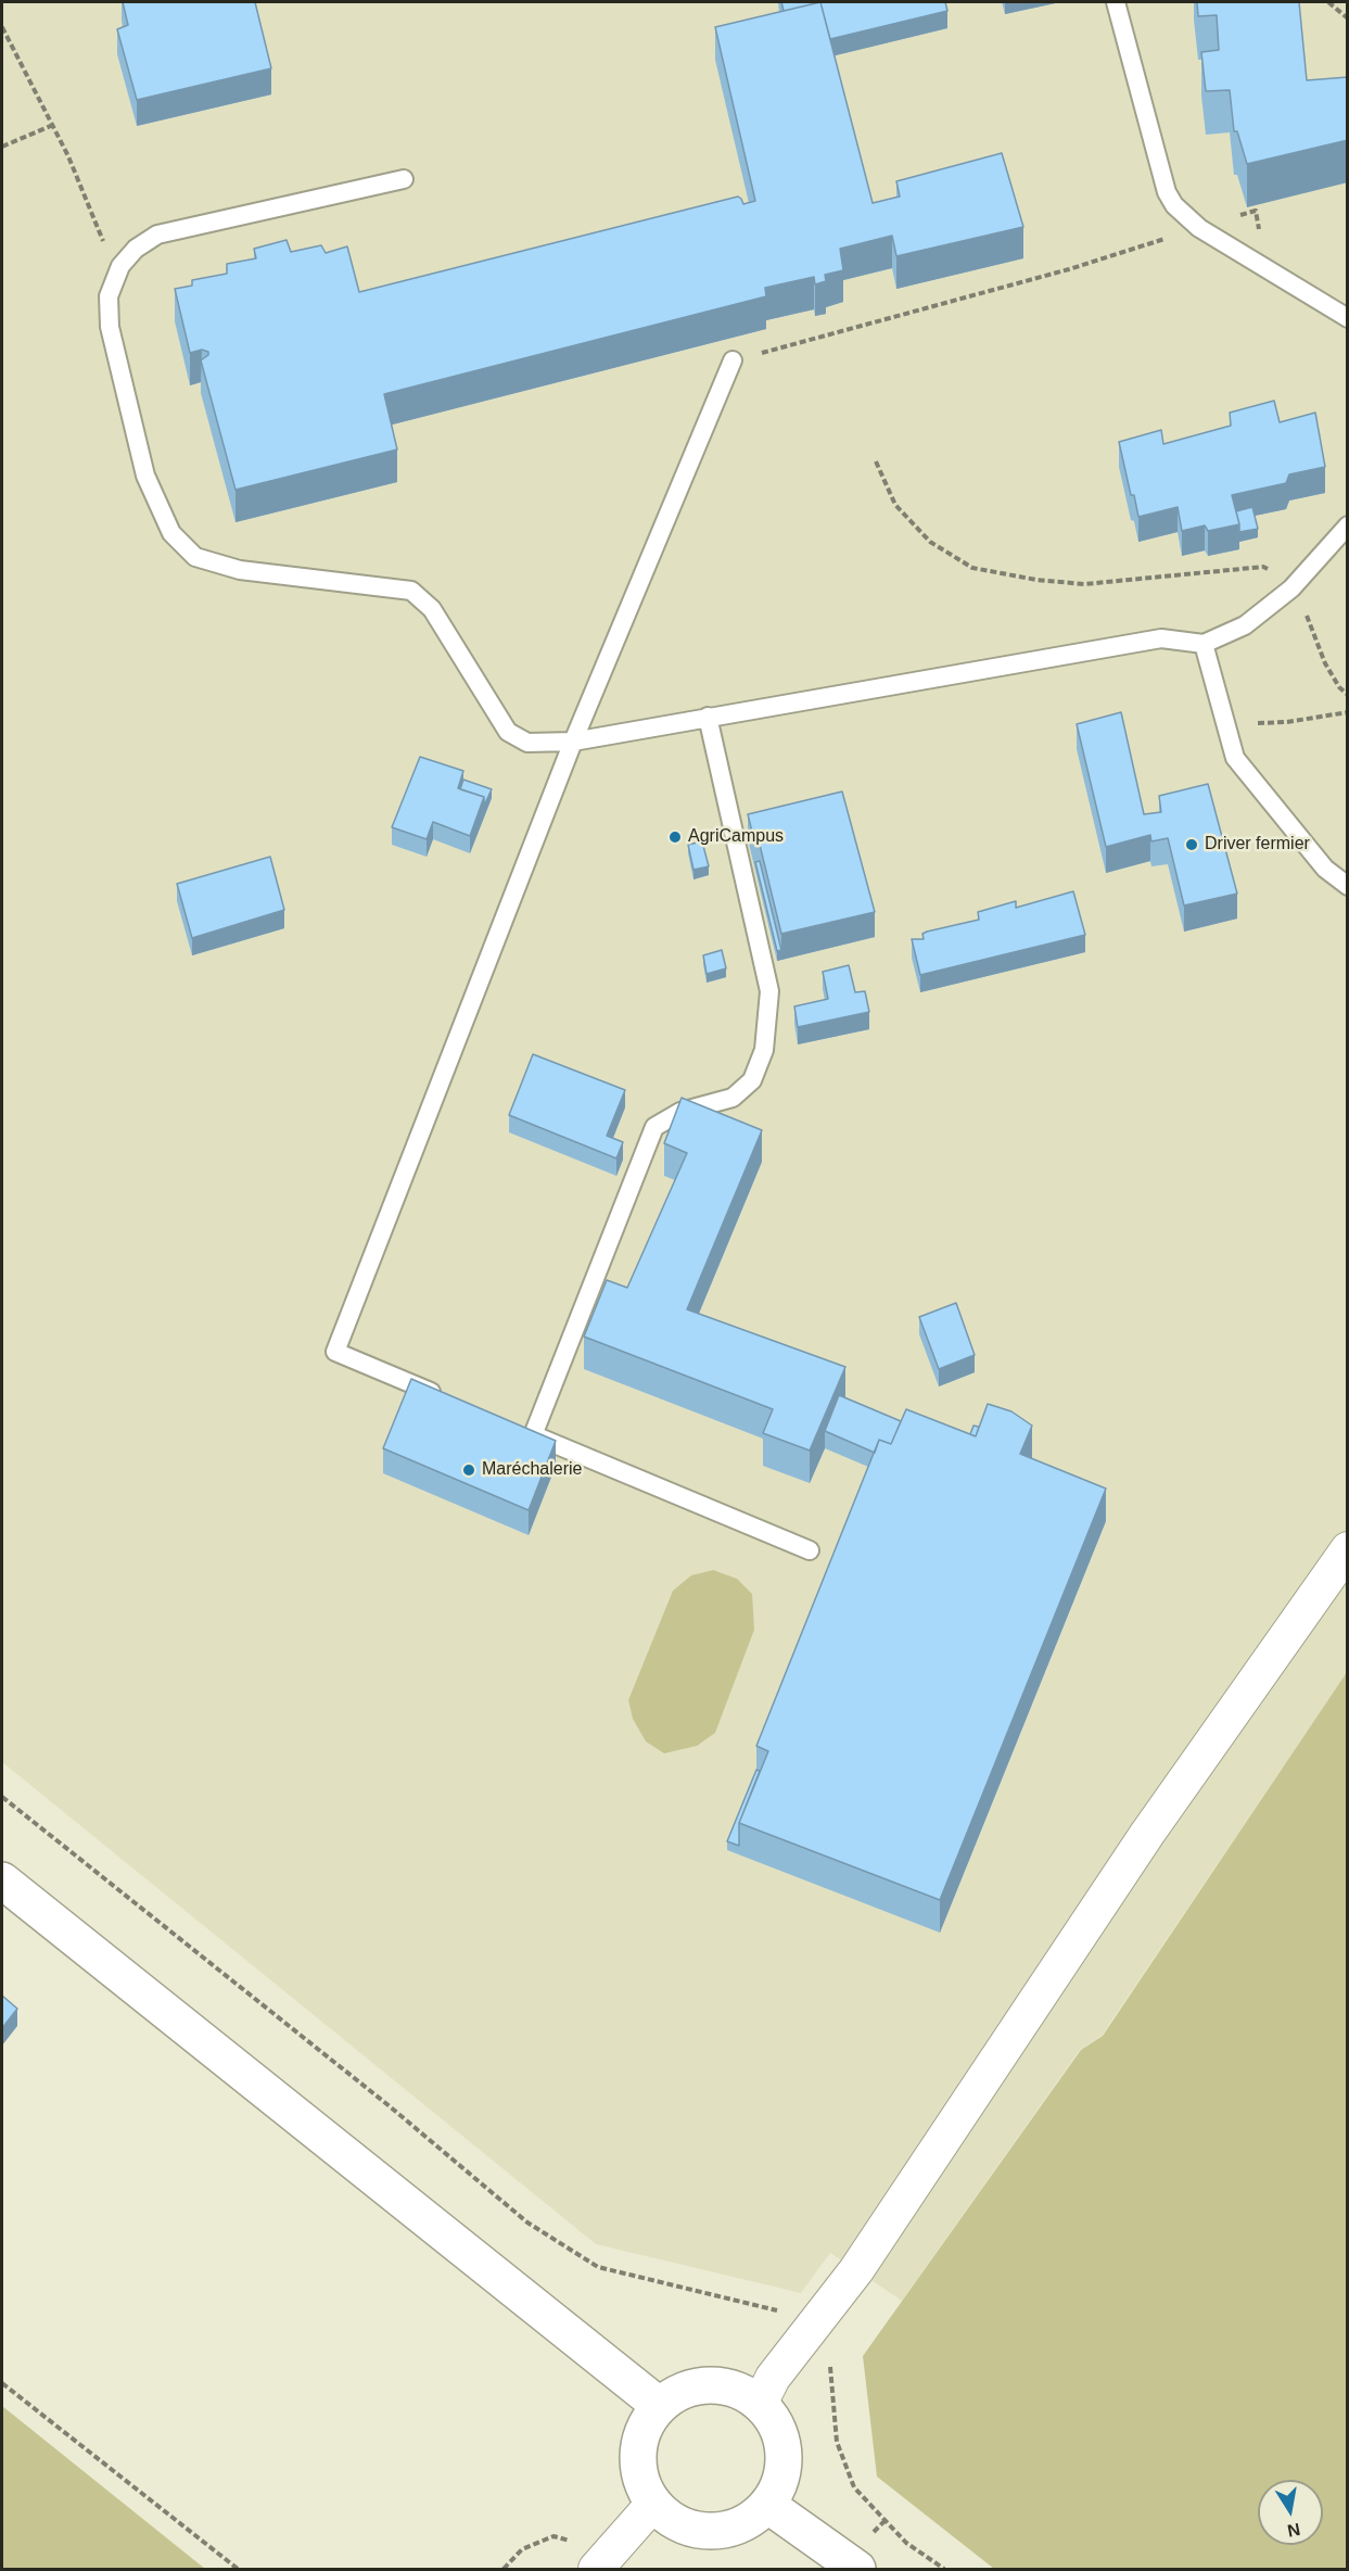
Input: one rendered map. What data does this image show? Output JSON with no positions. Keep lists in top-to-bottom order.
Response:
{
  "places": ["AgriCampus", "Driver fermier", "Maréchalerie"],
  "north": "bottom"
}
